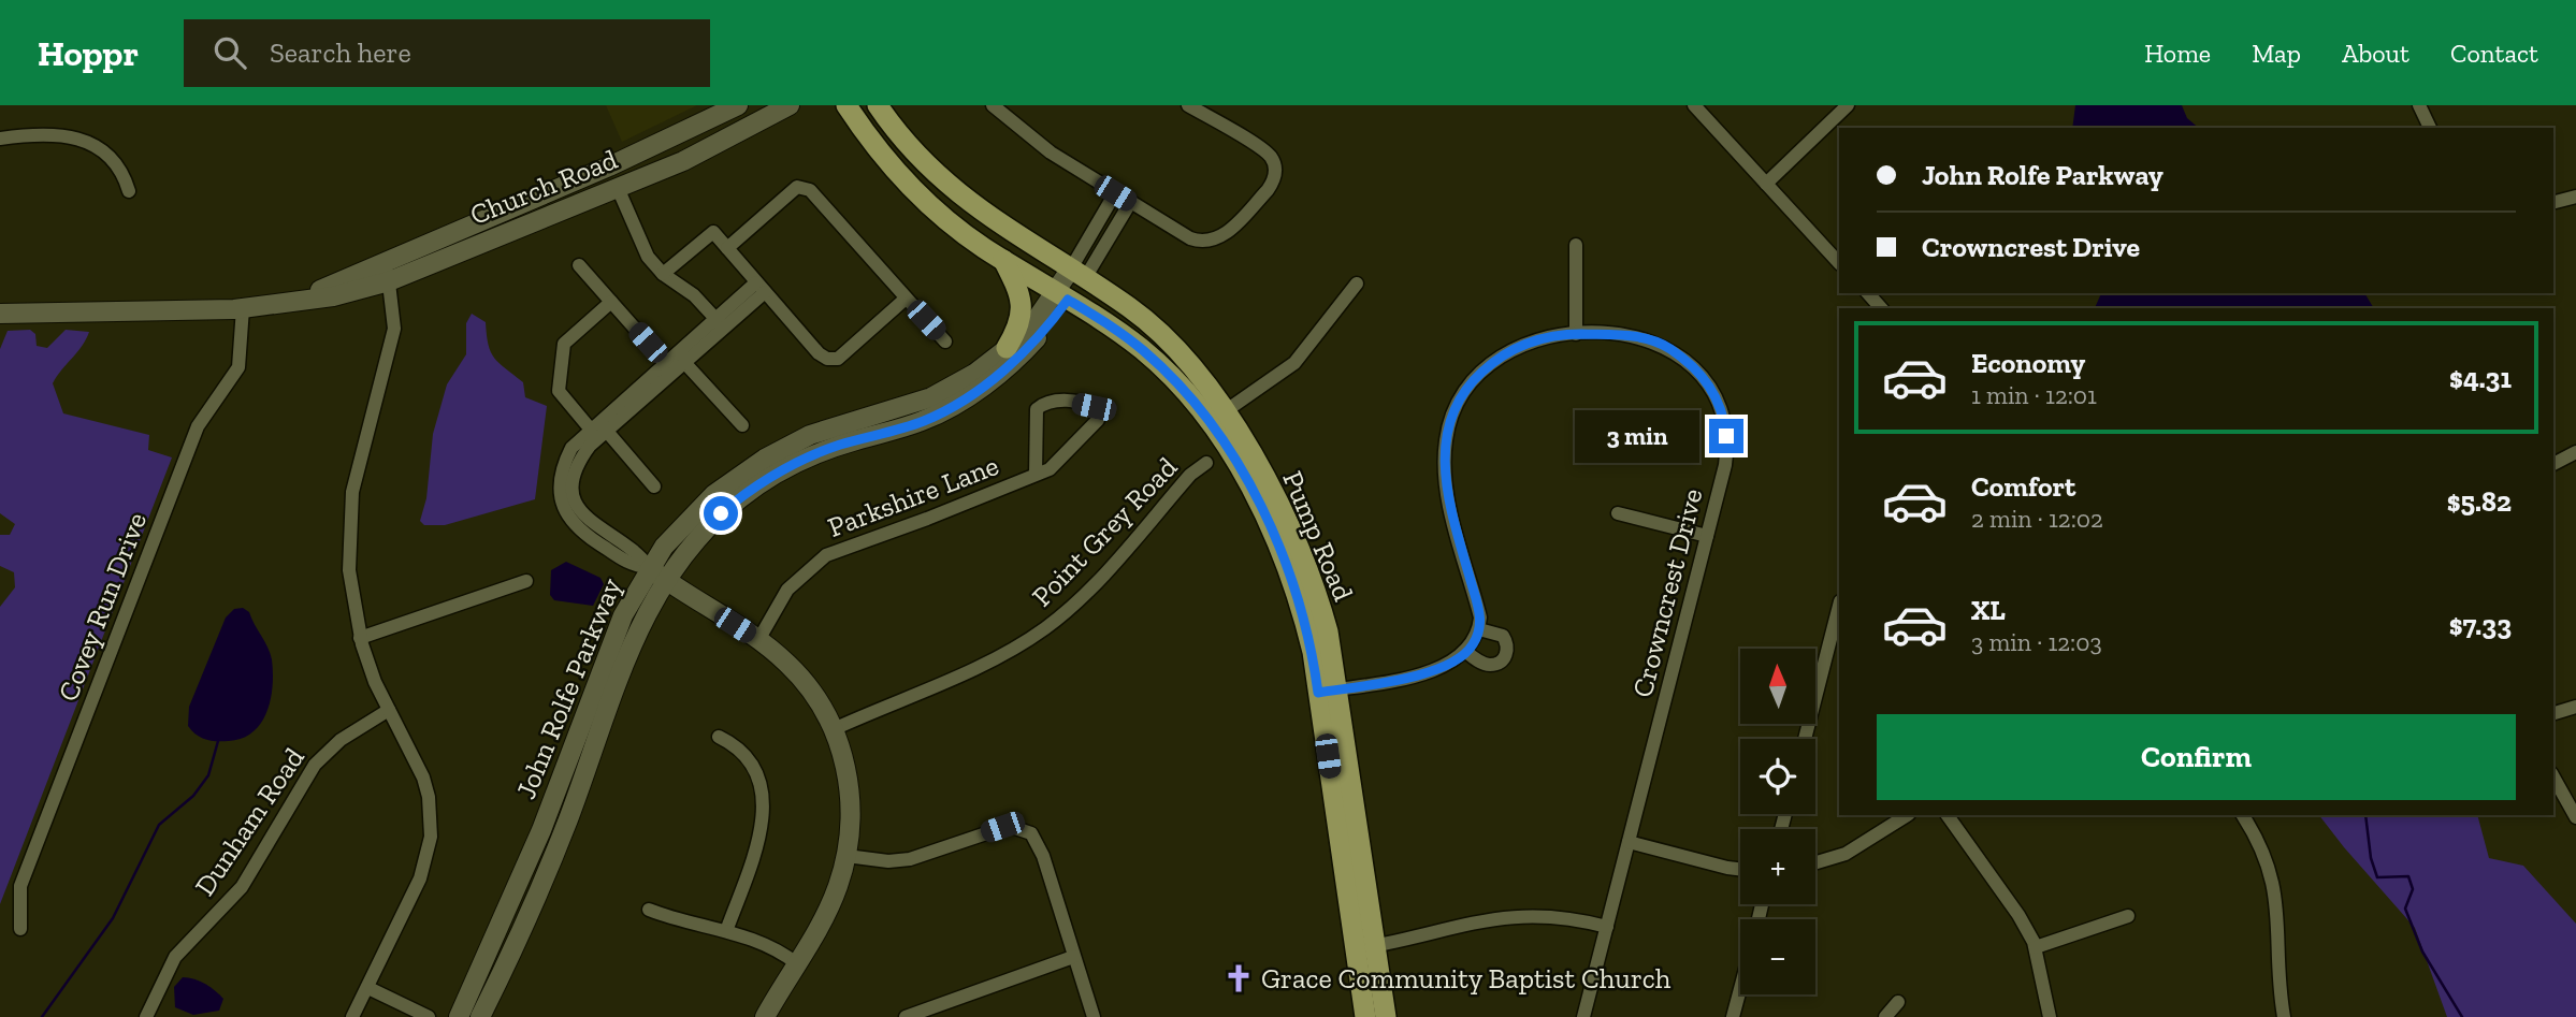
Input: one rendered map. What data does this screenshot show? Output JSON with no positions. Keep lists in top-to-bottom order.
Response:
{
  "streets": {
    "main road": ["Church Road", "Pump Road", "John Rolfe Parkway"],
    "street": [
      "Parkshire Lane",
      "Point Grey Road",
      "Crowncrest Drive",
      "Covey Run Drive",
      "Dunham Road"
    ]
  },
  "crossings": [
    ["Church Road", "Covey Run Drive"],
    ["Pump Road", "John Rolfe Parkway"]
  ],
  "places": {
    "church": ["Grace Community Baptist Church"]
  },
  "north": "top",
  "page": {
    "header": "Hoppr",
    "search": "Search here",
    "nav": [
      "Home",
      "Map",
      "About",
      "Contact"
    ],
    "banner": ["John Rolfe Parkway", "Crowncrest Drive"],
    "list": [
      {
        "name": "Economy",
        "note": "1 min · 12:01",
        "value": "$4.31"
      },
      {
        "name": "Comfort",
        "note": "2 min · 12:02",
        "value": "$5.82"
      },
      {
        "name": "XL",
        "note": "3 min · 12:03",
        "value": "$7.33"
      }
    ],
    "bubble": "3 min",
    "map_buttons": ["+", "−"],
    "buttons": "Confirm"
  }
}
